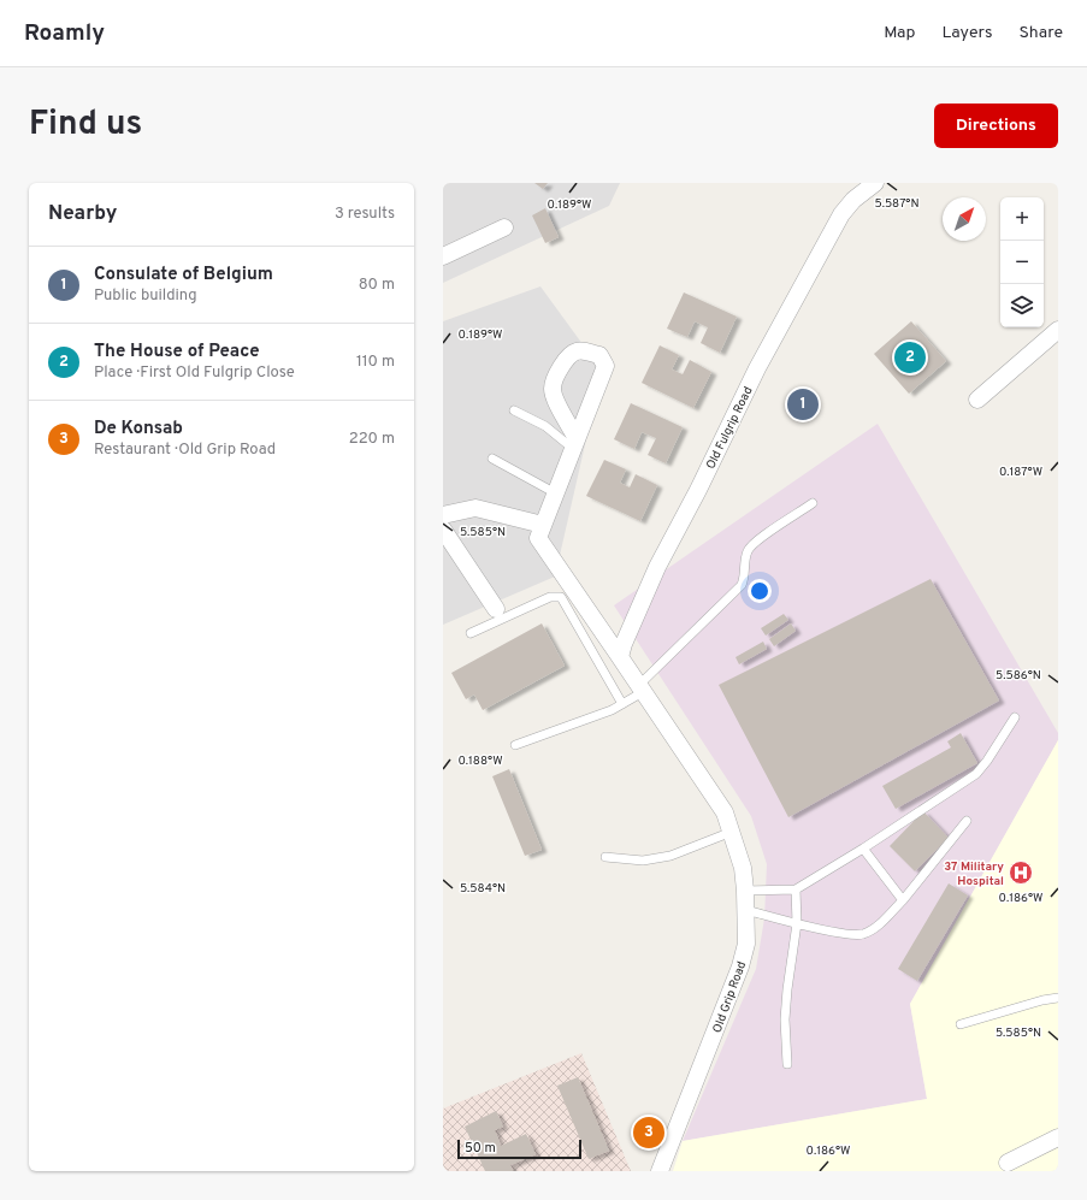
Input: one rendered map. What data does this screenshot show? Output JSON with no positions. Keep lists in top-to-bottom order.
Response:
{
  "streets": {
    "street": ["Old Fulgrip Road", "Old Grip Road"]
  },
  "crossings": [
    ["Old Fulgrip Road", "Old Grip Road"]
  ],
  "places": {
    "hospital": ["37 Military Hospital"]
  },
  "scale_bar": "50 m",
  "north": "top right",
  "page": {
    "header": "Roamly",
    "nav": ["Map", "Layers", "Share"],
    "title": "Find us",
    "buttons": "Directions",
    "heading": ["Nearby", "3 results"],
    "map_buttons": ["+", "−"],
    "list": [
      {
        "mark": "1",
        "name": "Consulate of Belgium",
        "note": "Public building",
        "value": "80 m"
      },
      {
        "mark": "2",
        "name": "The House of Peace",
        "note": "Place · First Old Fulgrip Close",
        "value": "110 m"
      },
      {
        "mark": "3",
        "name": "De Konsab",
        "note": "Restaurant · Old Grip Road",
        "value": "220 m"
      }
    ],
    "pins": ["2", "1", "3"],
    "scale": "50 m"
  },
  "coordinates": [
    "5.587°N",
    "0.189°W",
    "0.187°W",
    "5.585°N",
    "5.586°N",
    "0.188°W",
    "5.584°N",
    "0.186°W"
  ]
}
